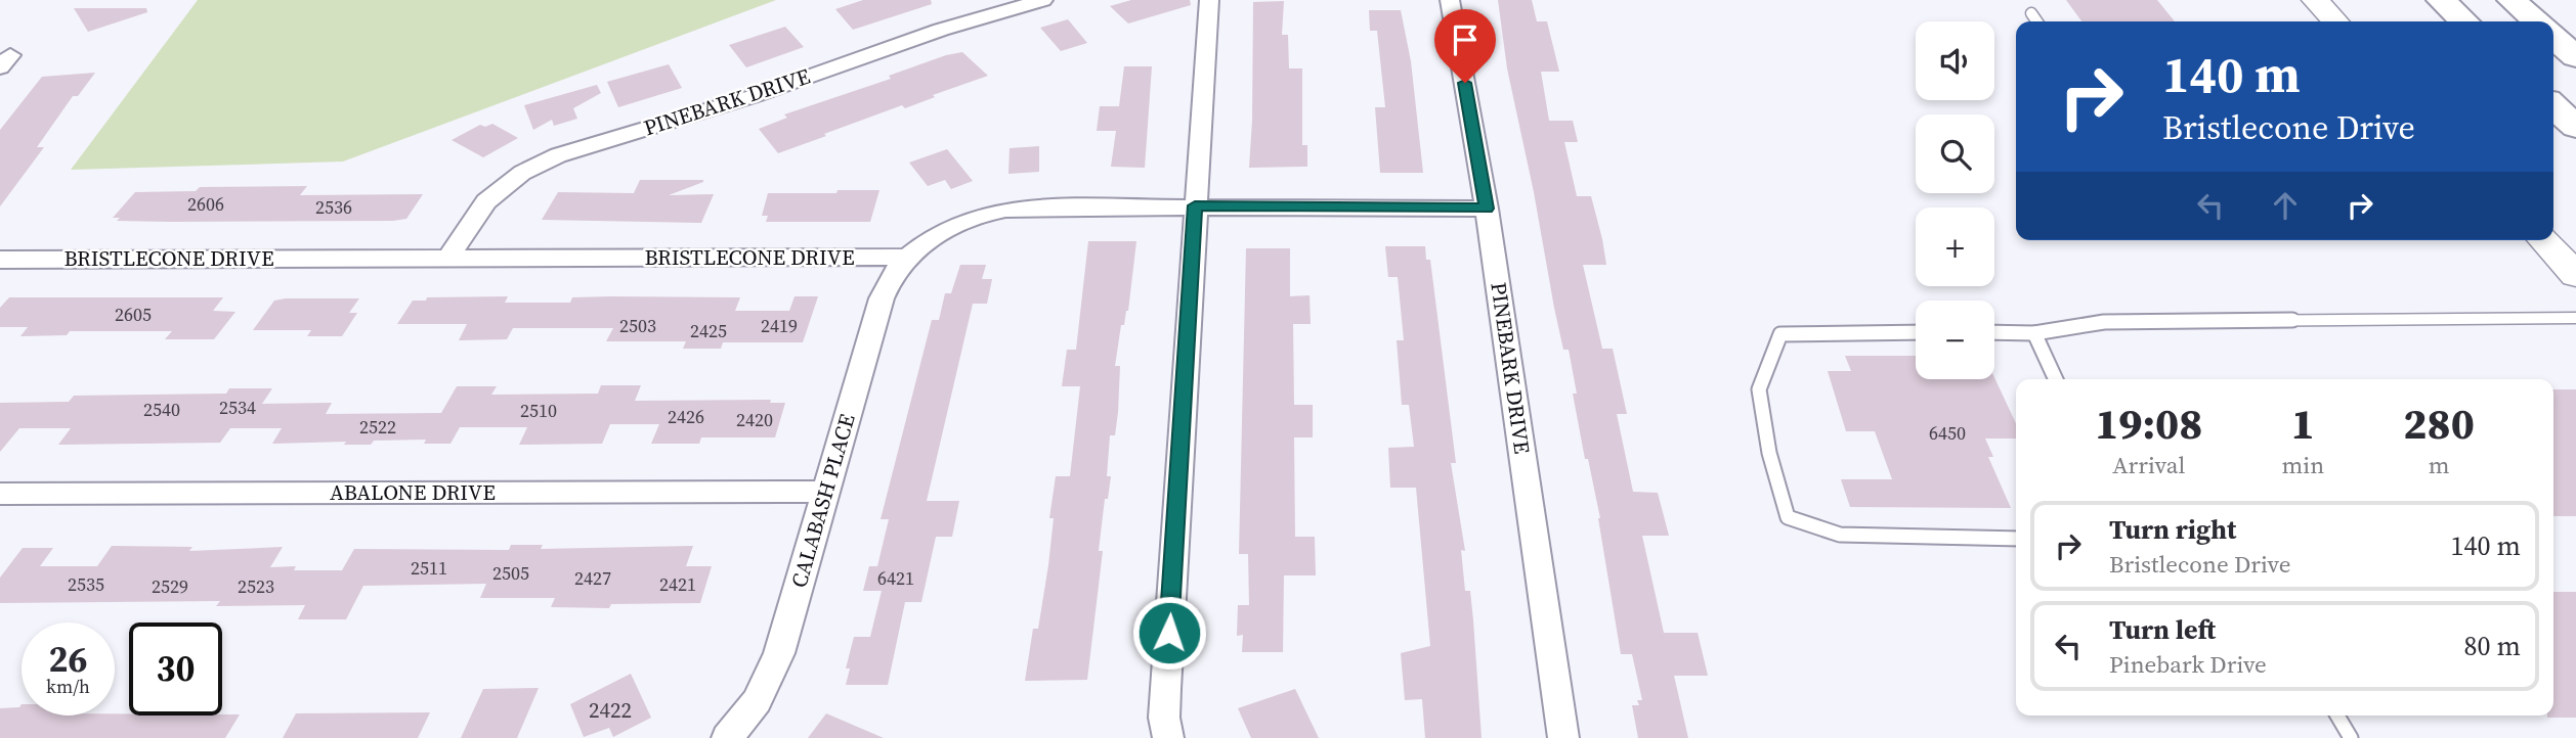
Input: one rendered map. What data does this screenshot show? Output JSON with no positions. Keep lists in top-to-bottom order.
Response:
{
  "streets": {
    "street": [
      "PINEBARK DRIVE",
      "BRISTLECONE DRIVE",
      "ABALONE DRIVE",
      "CALABASH PLACE"
    ]
  },
  "crossings": [
    ["PINEBARK DRIVE", "BRISTLECONE DRIVE"],
    ["BRISTLECONE DRIVE", "CALABASH PLACE"],
    ["ABALONE DRIVE", "CALABASH PLACE"]
  ],
  "house_numbers": [
    "2606",
    "2536",
    "2605",
    "2503",
    "2419",
    "2425",
    "2534",
    "2540",
    "2510",
    "2426",
    "2420",
    "2522",
    "6450",
    "2511",
    "2505",
    "2427",
    "6421",
    "2535",
    "2421",
    "2529",
    "2523",
    "2422"
  ],
  "page": {
    "map_buttons": ["+", "−"],
    "turn": ["140 m", "Bristlecone Drive"],
    "eta": [
      "19:08",
      "Arrival",
      "1",
      "min",
      "280",
      "m"
    ],
    "list": [
      {
        "name": "Turn right",
        "note": "Bristlecone Drive",
        "value": "140 m"
      },
      {
        "name": "Turn left",
        "note": "Pinebark Drive",
        "value": "80 m"
      }
    ],
    "speed": "26 km/h",
    "limit": "30"
  }
}
